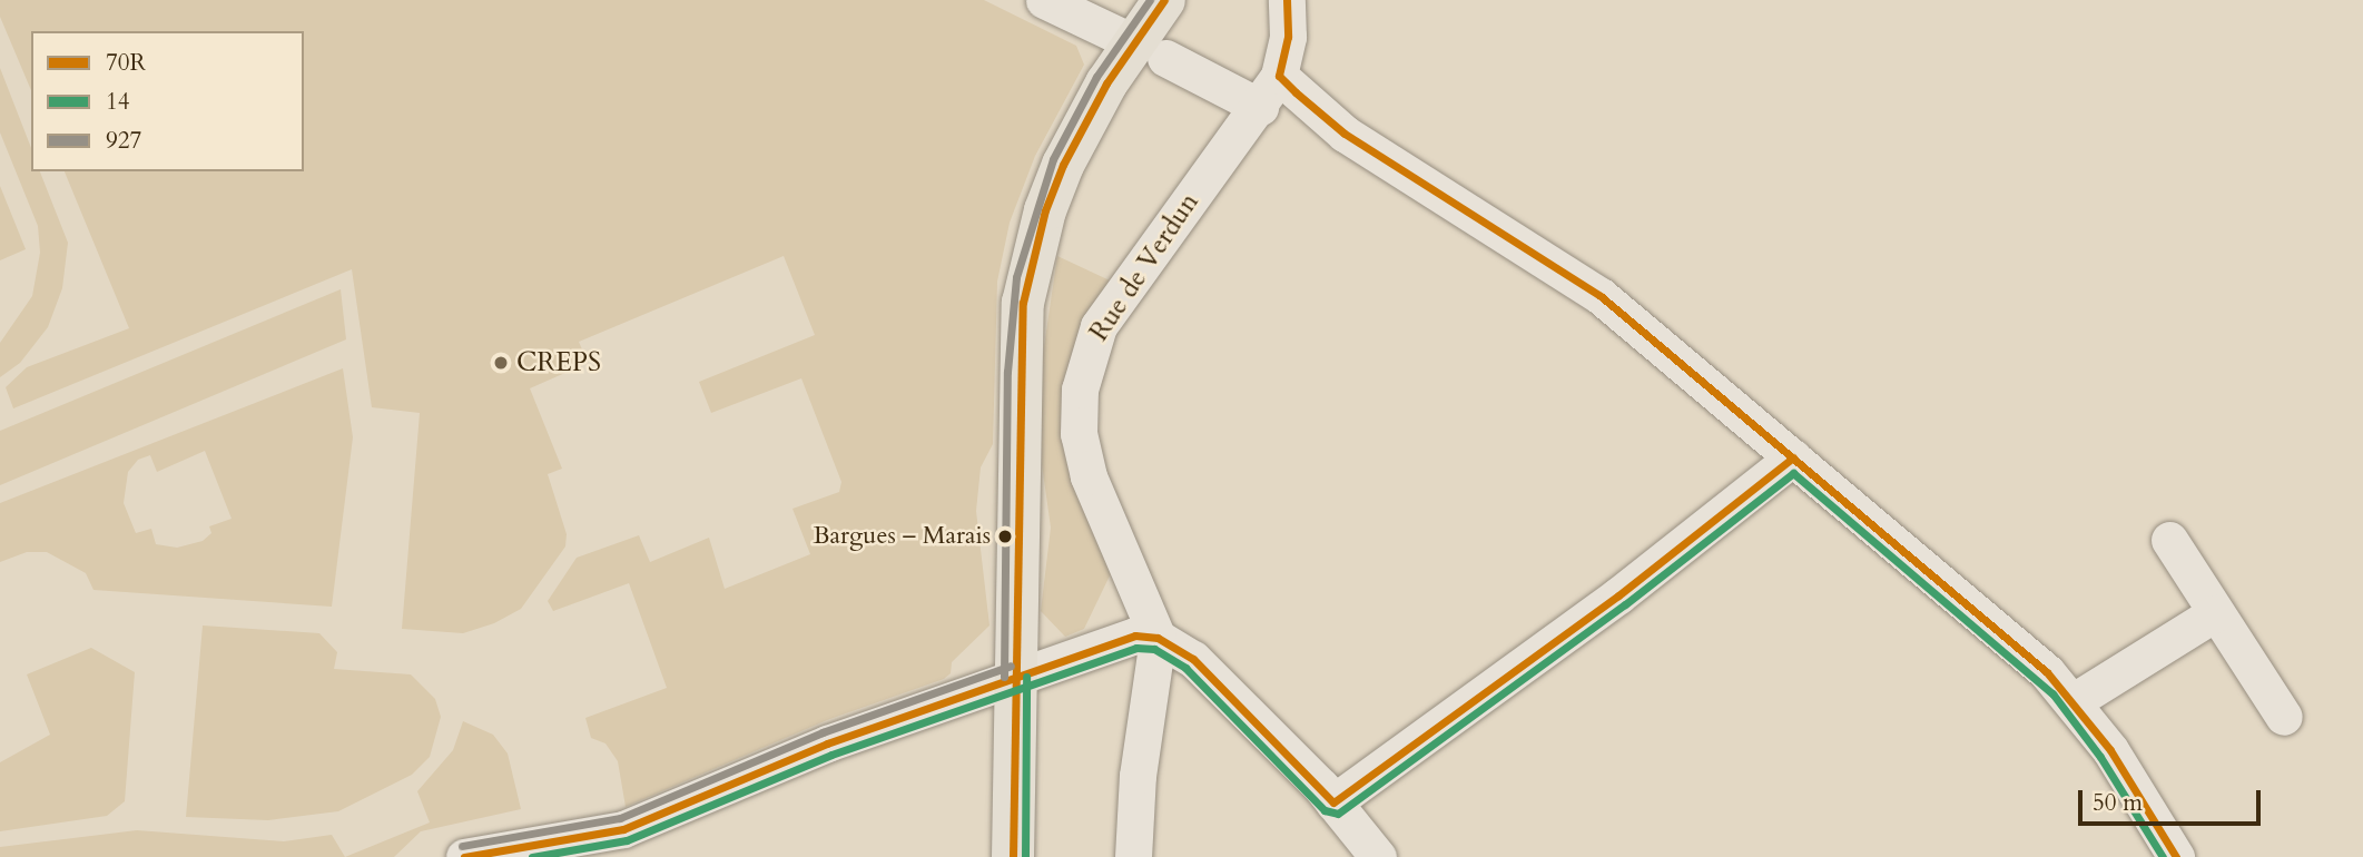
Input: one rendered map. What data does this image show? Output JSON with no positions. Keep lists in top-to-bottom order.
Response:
{
  "streets": {
    "street": ["Rue de Verdun"]
  },
  "places": ["CREPS", "Bargues – Marais"],
  "lines": ["transit line 70R", "transit line 927", "transit line 14"],
  "legend": ["70R", "14", "927"],
  "scale_bar": "50 m"
}
